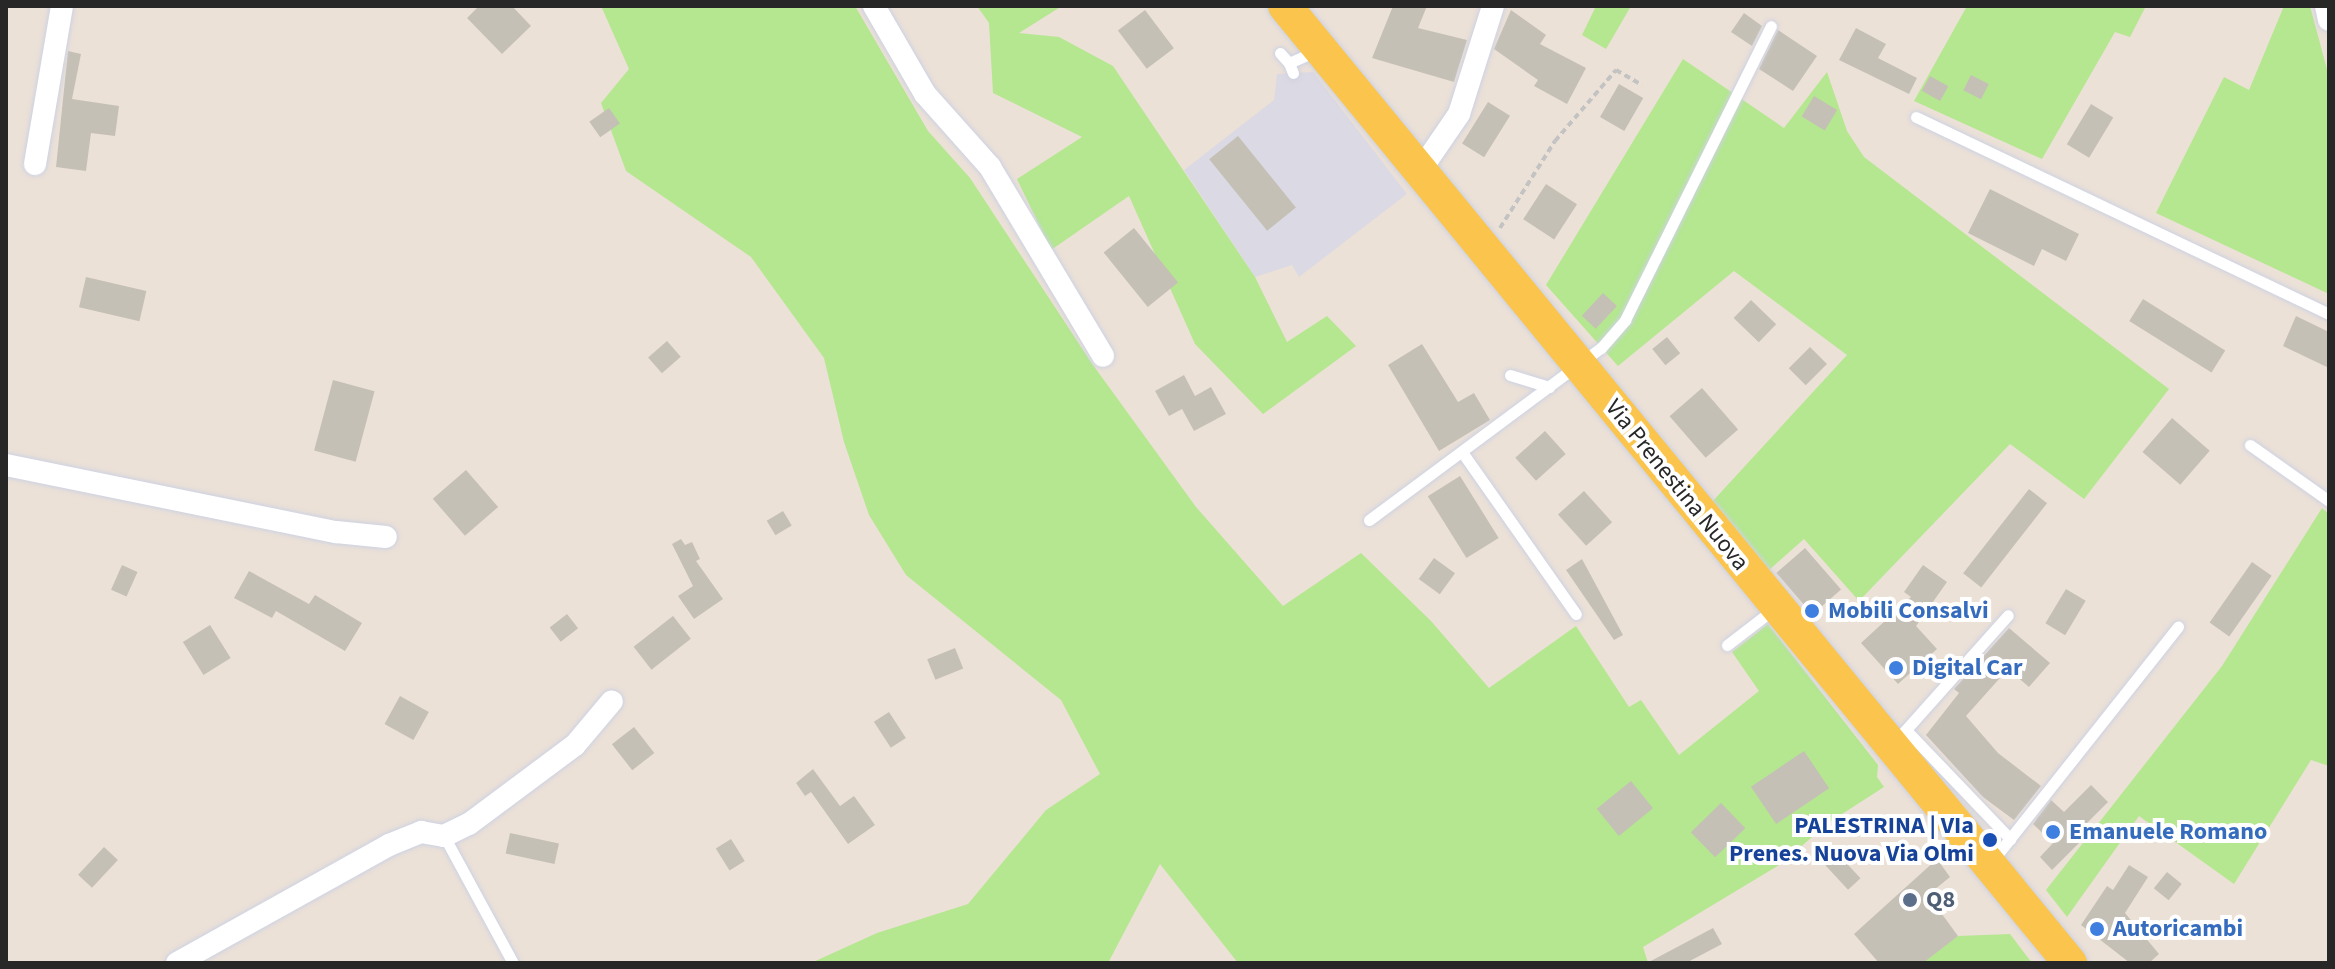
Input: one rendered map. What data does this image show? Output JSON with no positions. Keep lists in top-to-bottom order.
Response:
{
  "streets": {
    "main road": ["Via Prenestina Nuova"]
  },
  "places": [
    "Mobili Consalvi",
    "Digital Car",
    "Emanuele Romano",
    "PALESTRINA | VIa Prenes. Nuova Via Olmi",
    "Q8",
    "Autoricambi"
  ]
}
